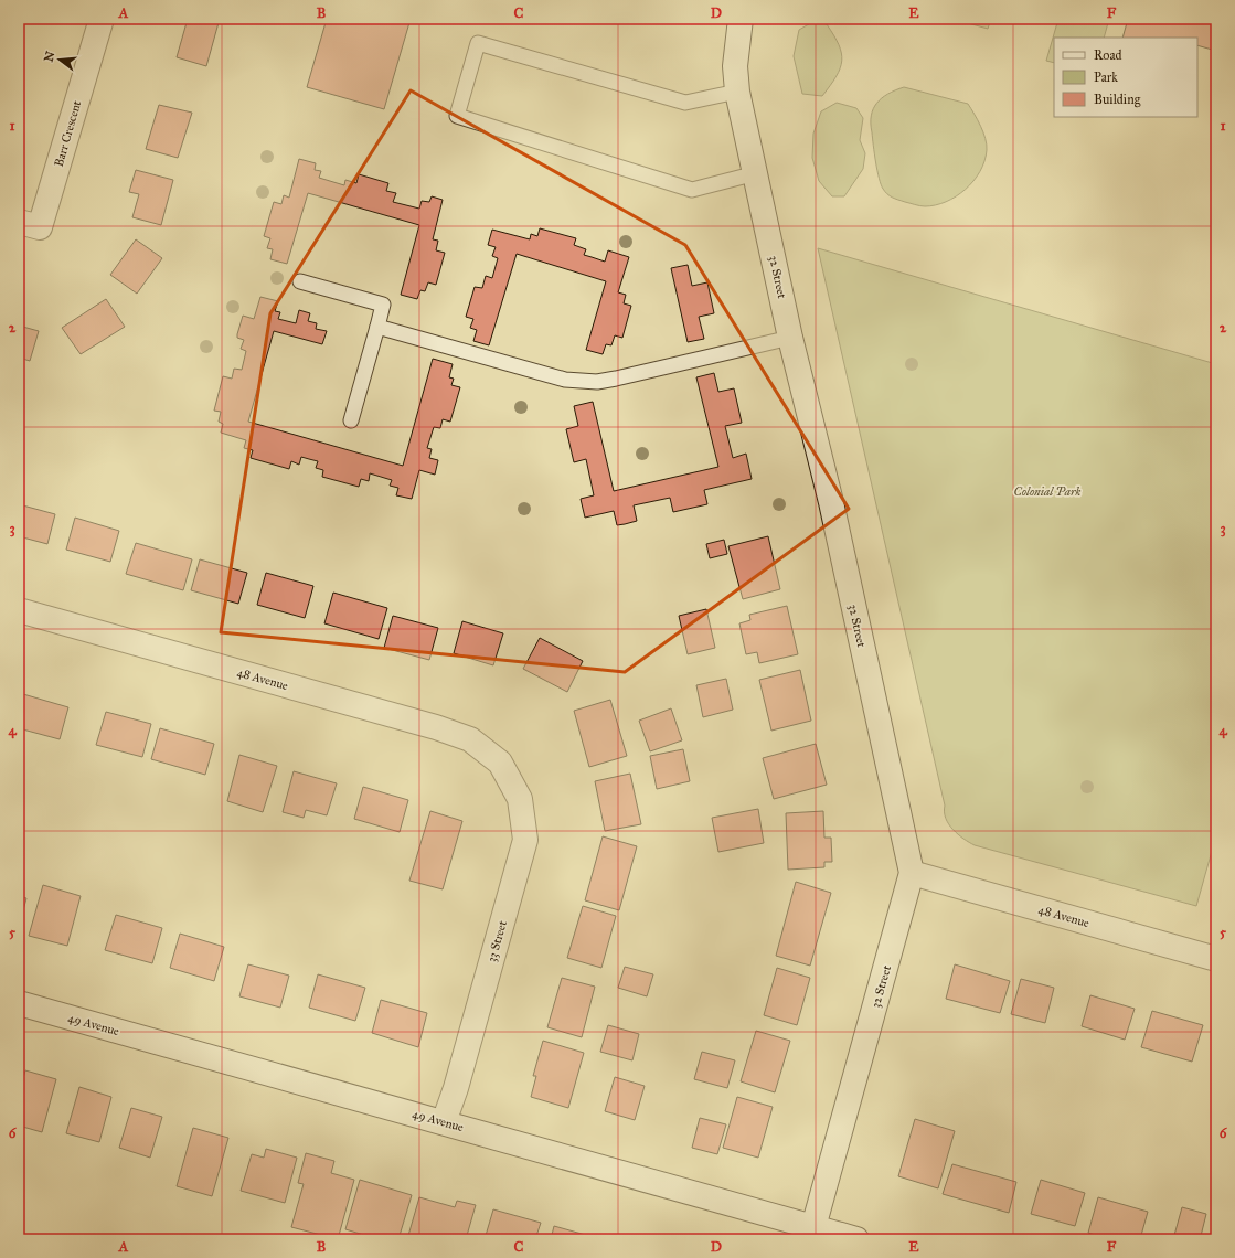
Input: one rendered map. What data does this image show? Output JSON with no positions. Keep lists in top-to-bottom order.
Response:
{
  "streets": {
    "street": [
      "Barr Crescent",
      "32 Street",
      "48 Avenue",
      "33 Street",
      "49 Avenue"
    ]
  },
  "crossings": [
    ["32 Street", "48 Avenue"],
    ["32 Street", "49 Avenue"],
    ["48 Avenue", "33 Street"],
    ["33 Street", "49 Avenue"]
  ],
  "parks": ["Colonial Park"],
  "legend": ["Road", "Park", "Building"],
  "north": "left",
  "grid": {
    "columns": [
      "A",
      "B",
      "C",
      "D",
      "E",
      "F"
    ],
    "rows": [
      "1",
      "2",
      "3",
      "4",
      "5",
      "6"
    ]
  }
}
